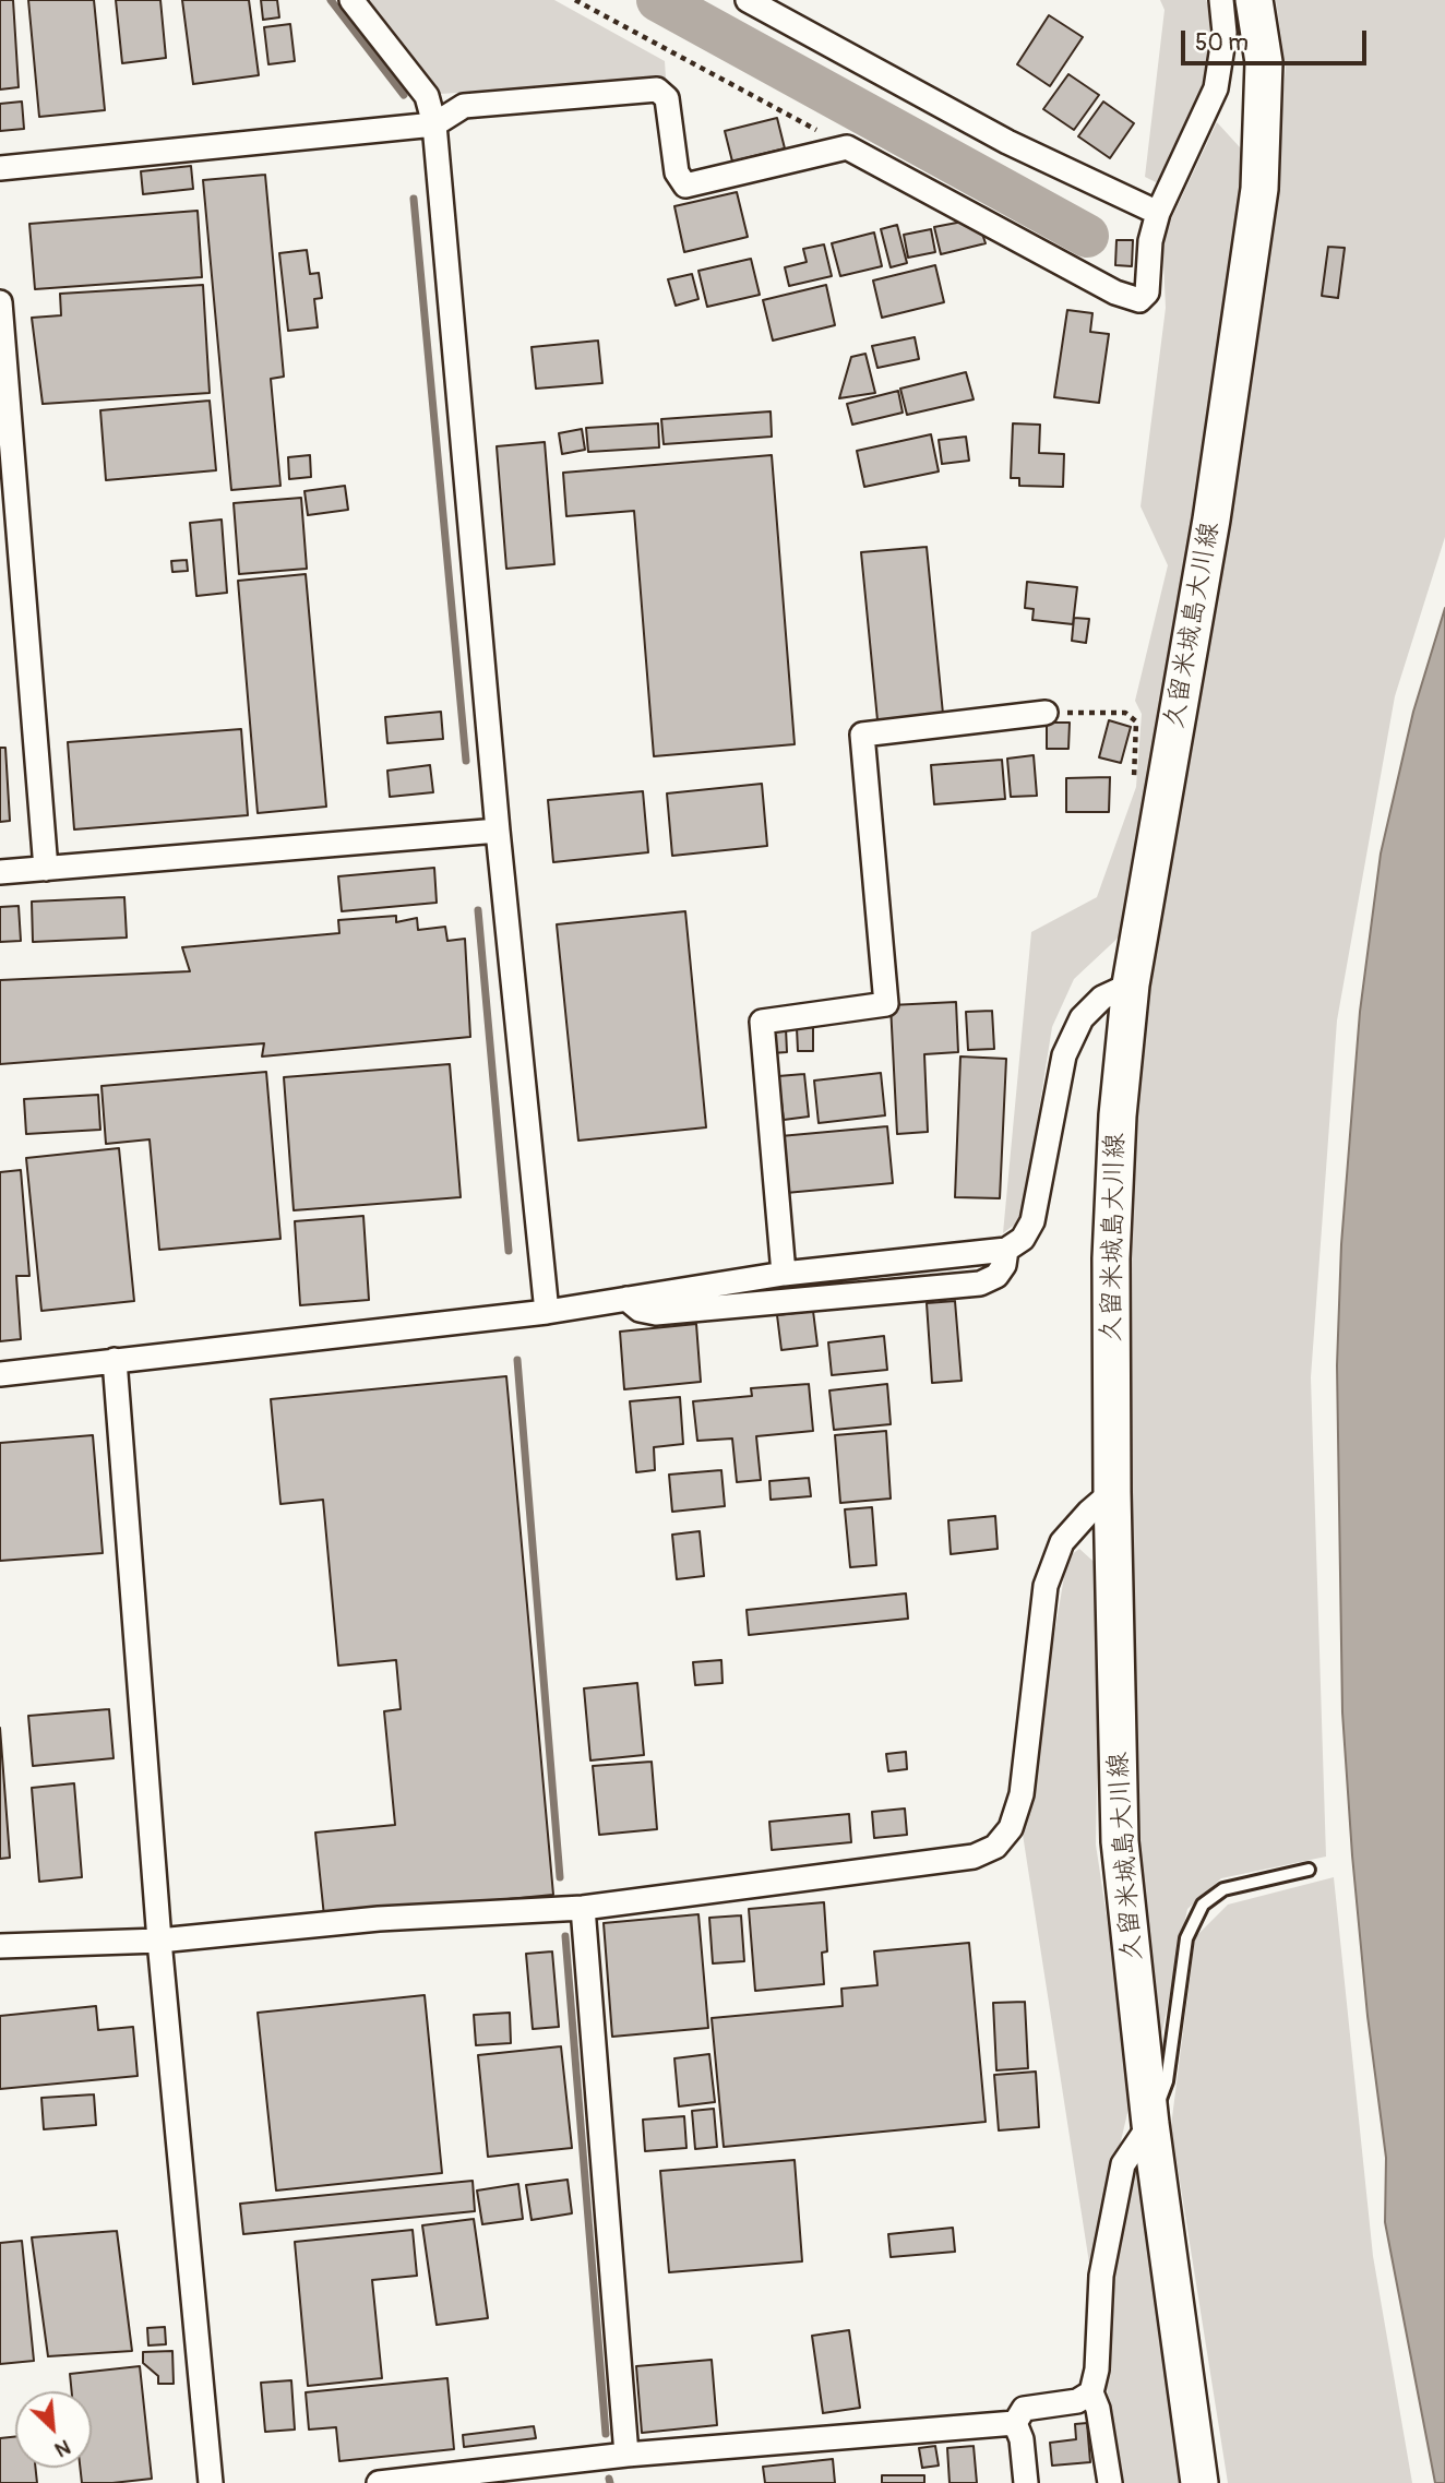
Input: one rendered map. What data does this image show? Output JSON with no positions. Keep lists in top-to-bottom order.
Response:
{
  "streets": {
    "main road": ["久留米城島大川線"]
  },
  "scale_bar": "50 m",
  "north": "bottom right"
}
